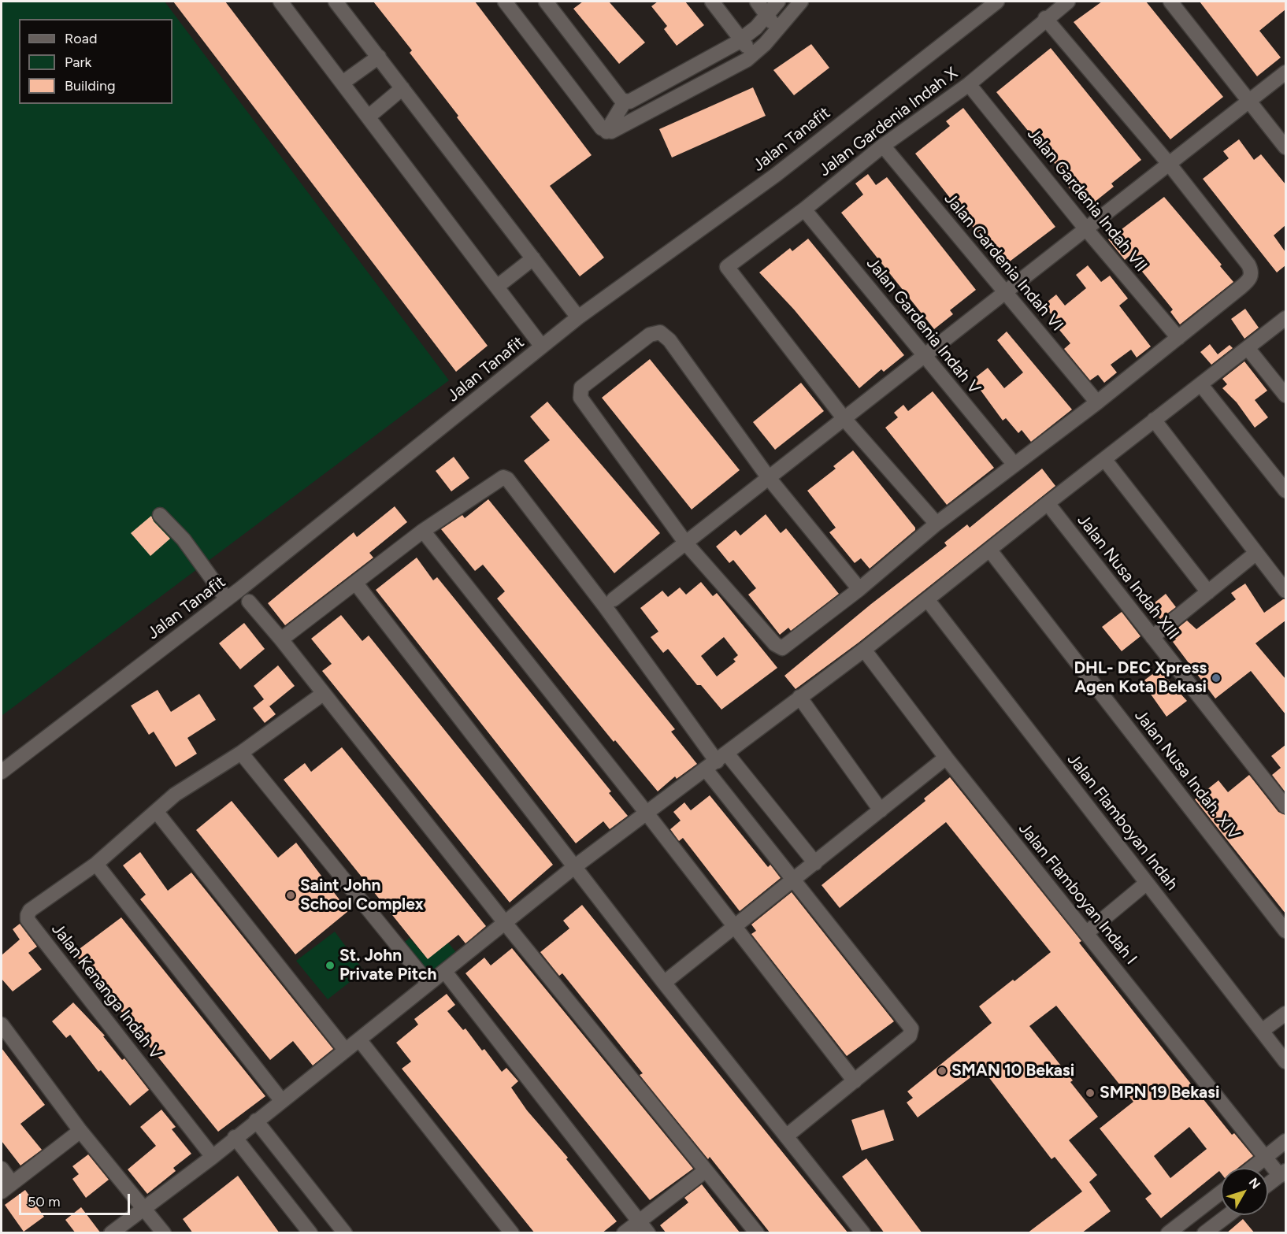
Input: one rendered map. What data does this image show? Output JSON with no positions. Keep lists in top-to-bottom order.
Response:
{
  "streets": {
    "street": [
      "Jalan Gardenia Indah X",
      "Jalan Tanafit",
      "Jalan Gardenia Indah VII",
      "Jalan Gardenia Indah VI",
      "Jalan Gardenia Indah V",
      "Jalan Nusa Indah XIII",
      "Jalan Nusa Indah. XIV",
      "Jalan Flamboyan Indah",
      "Jalan Flamboyan Indah I",
      "Jalan Kenanga Indah V"
    ]
  },
  "crossings": [
    ["Jalan Gardenia Indah X", "Jalan Gardenia Indah VII"],
    ["Jalan Gardenia Indah X", "Jalan Gardenia Indah VI"],
    ["Jalan Gardenia Indah X", "Jalan Gardenia Indah V"]
  ],
  "places": [
    "DHL- DEC Xpress Agen Kota Bekasi",
    "Saint John School Complex",
    "St. John Private Pitch",
    "SMAN 10 Bekasi",
    "SMPN 19 Bekasi"
  ],
  "legend": ["Road", "Park", "Building"],
  "scale_bar": "50 m",
  "north": "top right"
}
